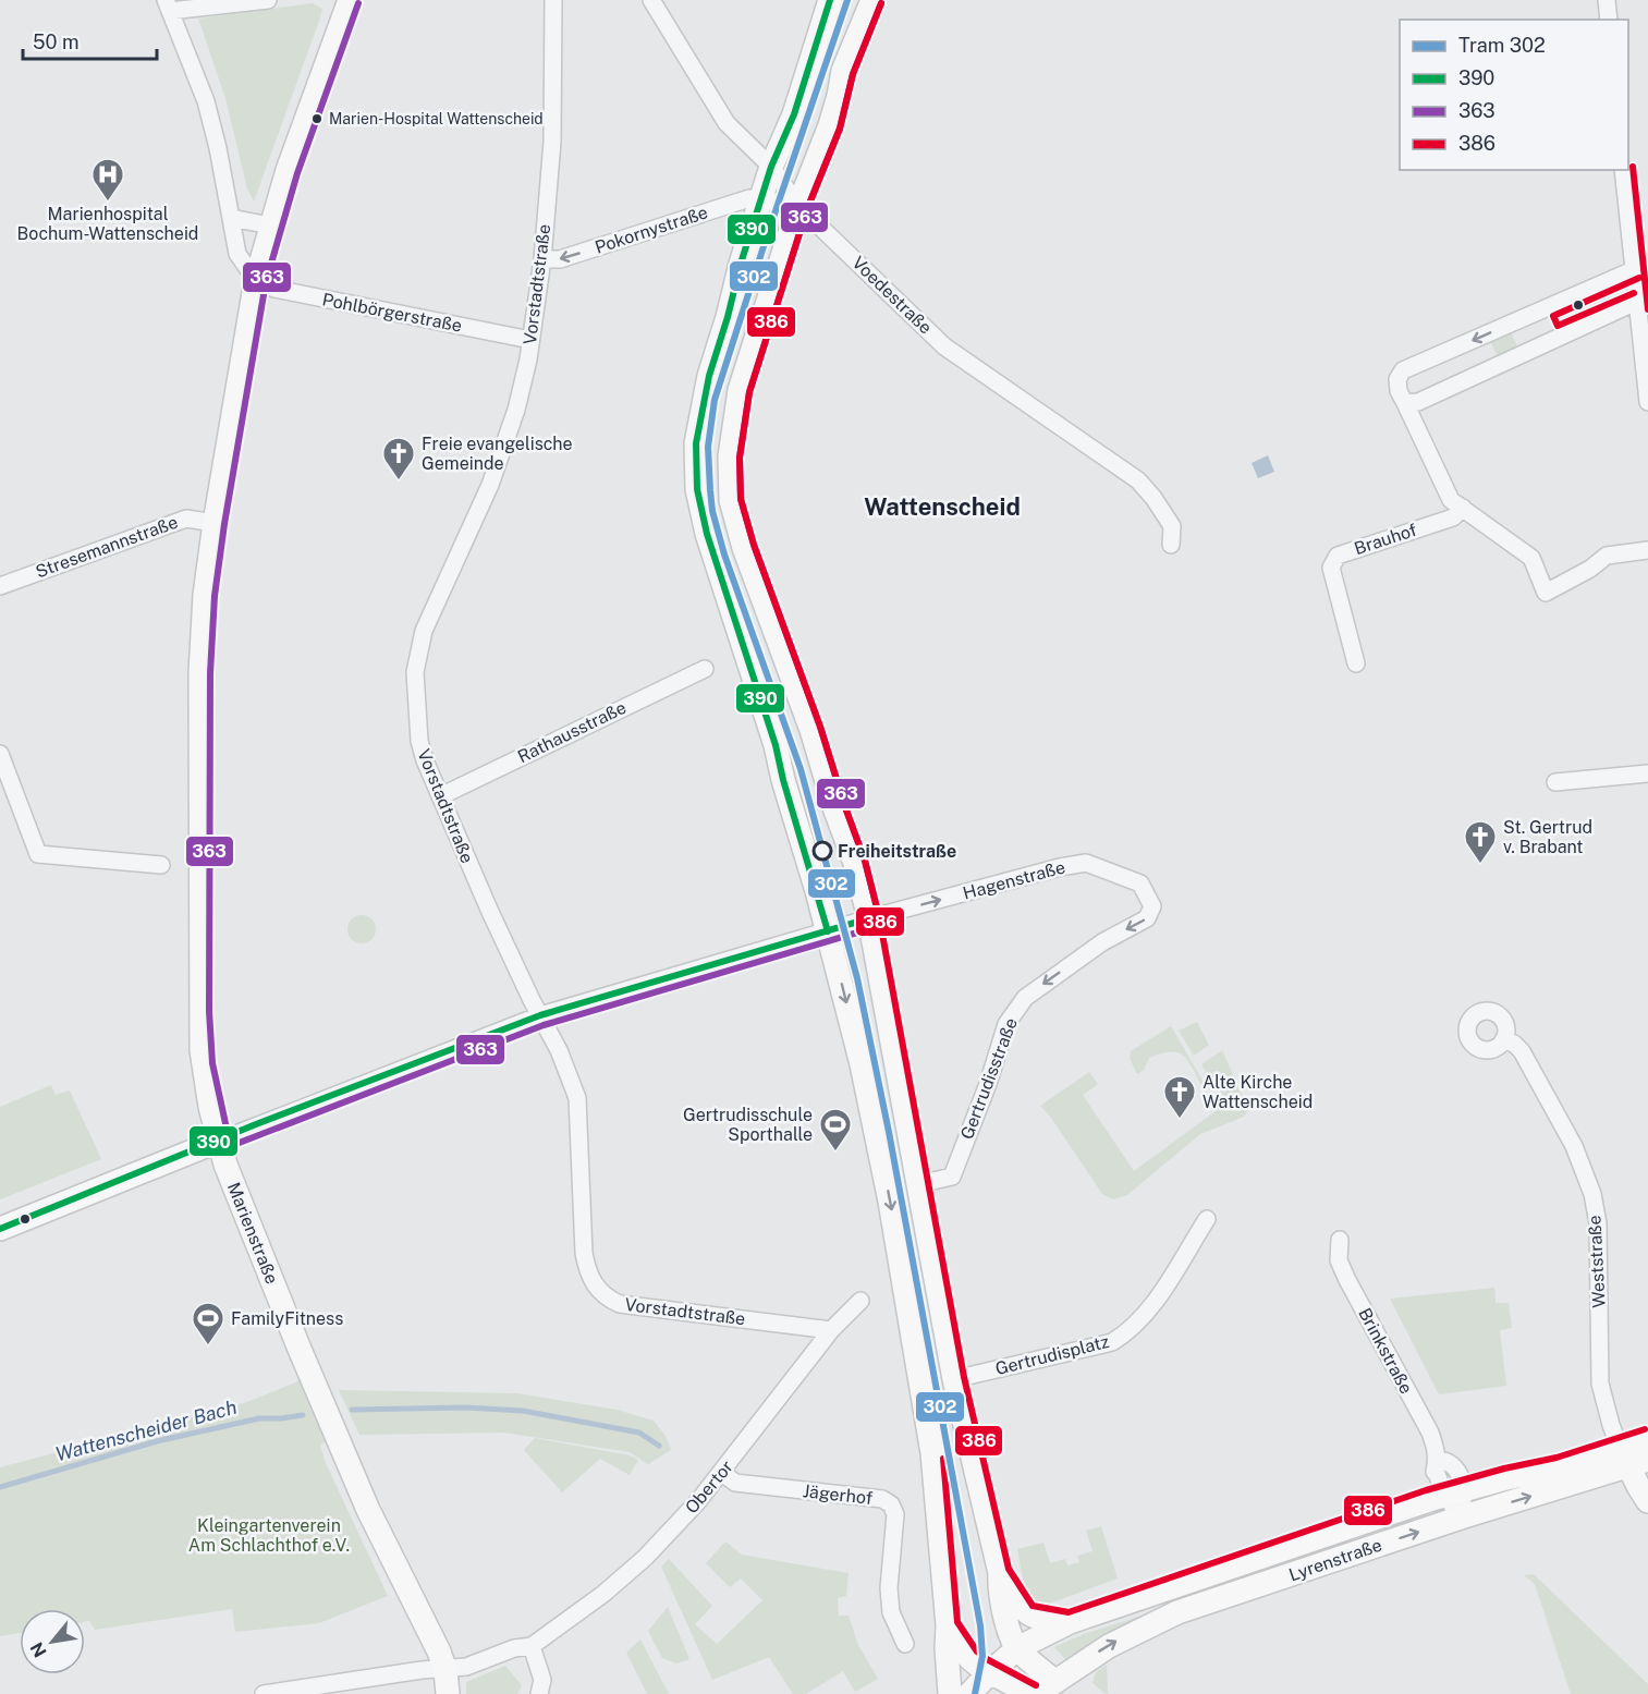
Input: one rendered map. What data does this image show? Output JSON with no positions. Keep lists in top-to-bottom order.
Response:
{
  "streets": {
    "street": [
      "Pokornystraße",
      "Vorstadtstraße",
      "Voedestraße",
      "Pohlbörgerstraße",
      "Brauhof",
      "Stresemannstraße",
      "Rathausstraße",
      "Hagenstraße",
      "Gertrudisstraße",
      "Marienstraße",
      "Weststraße",
      "Brinkstraße",
      "Gertrudisplatz",
      "Obertor",
      "Jägerhof",
      "Lyrenstraße"
    ]
  },
  "crossings": [
    ["Pokornystraße", "Vorstadtstraße"],
    ["Pokornystraße", "Voedestraße"],
    ["Vorstadtstraße", "Pohlbörgerstraße"],
    ["Vorstadtstraße", "Rathausstraße"],
    ["Vorstadtstraße", "Hagenstraße"],
    ["Vorstadtstraße", "Obertor"],
    ["Pohlbörgerstraße", "Marienstraße"],
    ["Stresemannstraße", "Marienstraße"],
    ["Hagenstraße", "Gertrudisstraße"],
    ["Hagenstraße", "Marienstraße"],
    ["Marienstraße", "Obertor"],
    ["Weststraße", "Lyrenstraße"],
    ["Brinkstraße", "Lyrenstraße"],
    ["Obertor", "Jägerhof"]
  ],
  "one_way": ["Pokornystraße", "Gertrudisstraße"],
  "districts": ["Wattenscheid"],
  "water": ["Wattenscheider Bach"],
  "parks": ["Kleingartenverein Am Schlachthof e.V."],
  "places": {
    "other": ["Marien-Hospital Wattenscheid", "Freiheitstraße"],
    "hospital": ["Marienhospital Bochum-Wattenscheid"],
    "church": ["Freie evangelische Gemeinde", "St. Gertrud v. Brabant", "Alte Kirche Wattenscheid"],
    "sports": ["Gertrudisschule Sporthalle", "FamilyFitness"]
  },
  "lines": [
    "tram line 302",
    "transit line 390",
    "transit line 363",
    "transit line 386"
  ],
  "legend": [
    "Tram 302",
    "390",
    "363",
    "386"
  ],
  "scale_bar": "50 m",
  "north": "bottom left"
}
